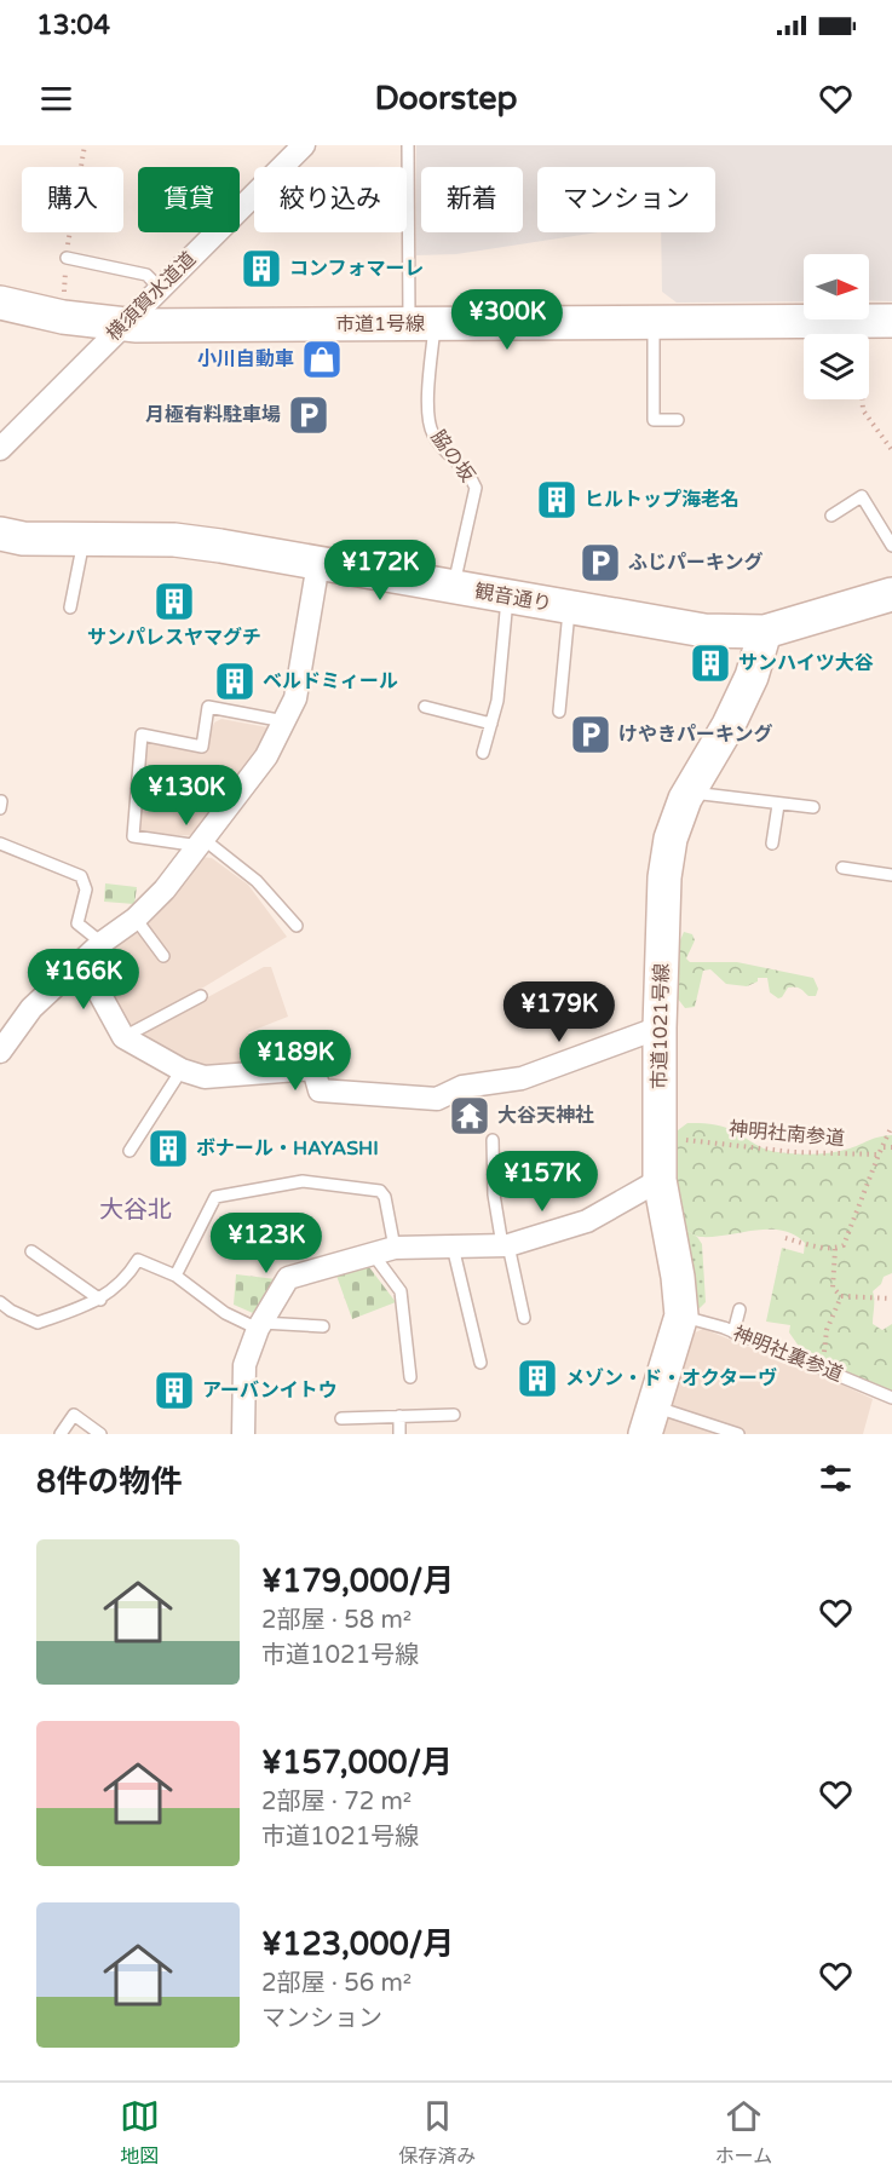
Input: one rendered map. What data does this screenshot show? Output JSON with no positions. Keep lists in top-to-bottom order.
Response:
{
  "streets": {
    "street": [
      "横須賀水道道",
      "市道1号線",
      "観音通り",
      "市道1021号線"
    ],
    "lane": ["脇の坂", "神明社裏参道"],
    "path": ["神明社南参道"]
  },
  "crossings": [
    ["横須賀水道道", "市道1号線"],
    ["市道1号線", "脇の坂"],
    ["脇の坂", "観音通り"],
    ["観音通り", "市道1021号線"],
    ["市道1021号線", "神明社南参道"],
    ["市道1021号線", "神明社裏参道"]
  ],
  "districts": ["大谷北"],
  "places": {
    "building": [
      "コンフォマーレ",
      "ヒルトップ海老名",
      "サンパレスヤマグチ",
      "サンハイツ大谷",
      "ベルドミィール",
      "ボナール・HAYASHI",
      "メゾン・ド・オクターヴ",
      "アーバンイトウ"
    ],
    "shop": ["小川自動車"],
    "parking": ["月極有料駐車場", "ふじパーキング", "けやきパーキング"],
    "temple": ["大谷天神社"]
  },
  "north": "right",
  "page": {
    "status": "13:04",
    "header": "Doorstep",
    "chip": [
      "購入",
      "賃貸",
      "絞り込み",
      "新着",
      "マンション"
    ],
    "price": [
      "¥300K",
      "¥172K",
      "¥130K",
      "¥166K",
      "¥179K",
      "¥189K",
      "¥157K",
      "¥123K"
    ],
    "heading": "8件の物件",
    "list": [
      {
        "name": "¥179,000/月",
        "note": "2部屋 · 58 m² · 市道1021号線"
      },
      {
        "name": "¥157,000/月",
        "note": "2部屋 · 72 m² · 市道1021号線"
      },
      {
        "name": "¥123,000/月",
        "note": "2部屋 · 56 m² · マンション"
      }
    ],
    "tabs": ["地図", "保存済み", "ホーム"]
  }
}
